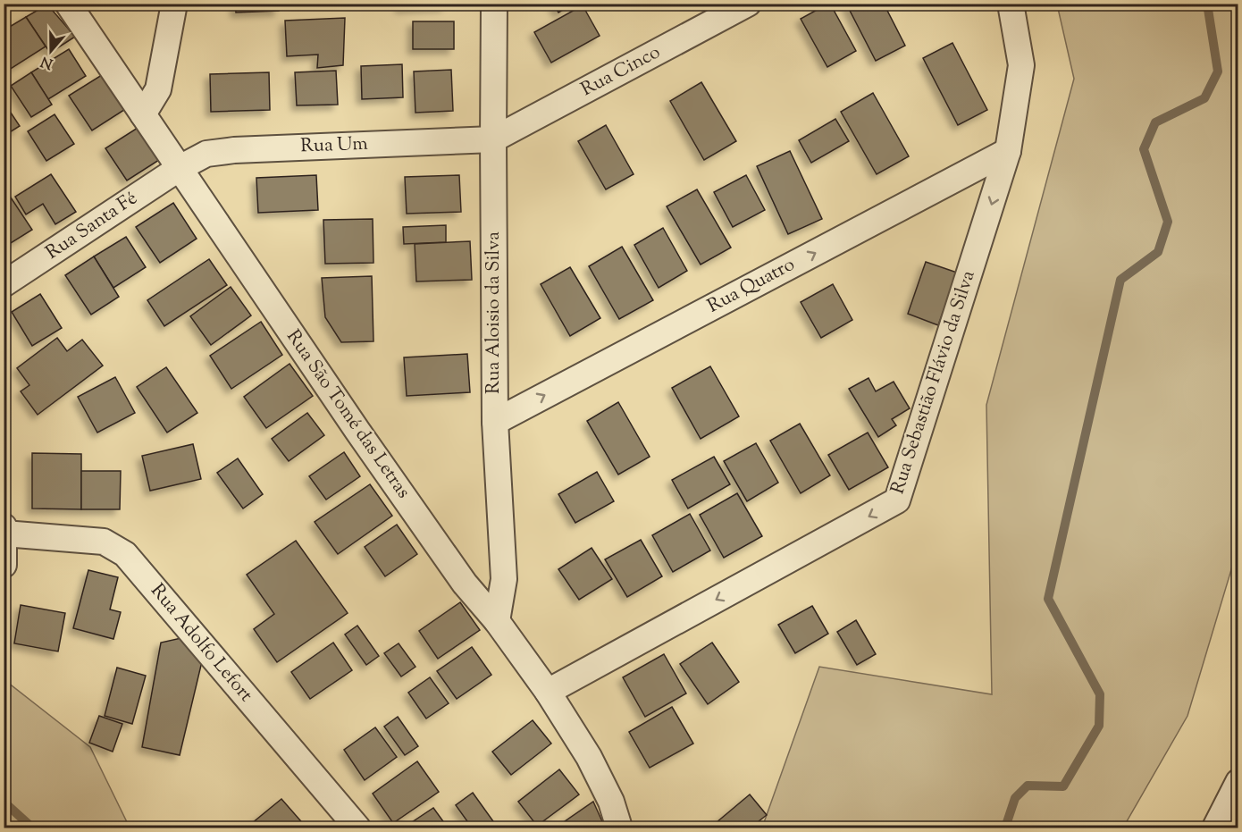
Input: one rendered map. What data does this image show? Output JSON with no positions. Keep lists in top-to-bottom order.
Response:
{
  "streets": {
    "street": [
      "Rua Cinco",
      "Rua Um",
      "Rua Santa Fé",
      "Rua Quatro",
      "Rua Aloisio da Silva",
      "Rua Sebastião Flávio da Silva",
      "Rua São Tomé das Letras",
      "Rua Adolfo Lefort"
    ]
  },
  "crossings": [
    ["Rua Cinco", "Rua Um"],
    ["Rua Cinco", "Rua Aloisio da Silva"],
    ["Rua Um", "Rua Santa Fé"],
    ["Rua Um", "Rua Aloisio da Silva"],
    ["Rua Um", "Rua São Tomé das Letras"],
    ["Rua Santa Fé", "Rua São Tomé das Letras"],
    ["Rua Quatro", "Rua Aloisio da Silva"],
    ["Rua Quatro", "Rua Sebastião Flávio da Silva"],
    ["Rua Aloisio da Silva", "Rua São Tomé das Letras"],
    ["Rua Sebastião Flávio da Silva", "Rua São Tomé das Letras"]
  ],
  "one_way": ["Rua Quatro", "Rua Sebastião Flávio da Silva"],
  "north": "bottom"
}
